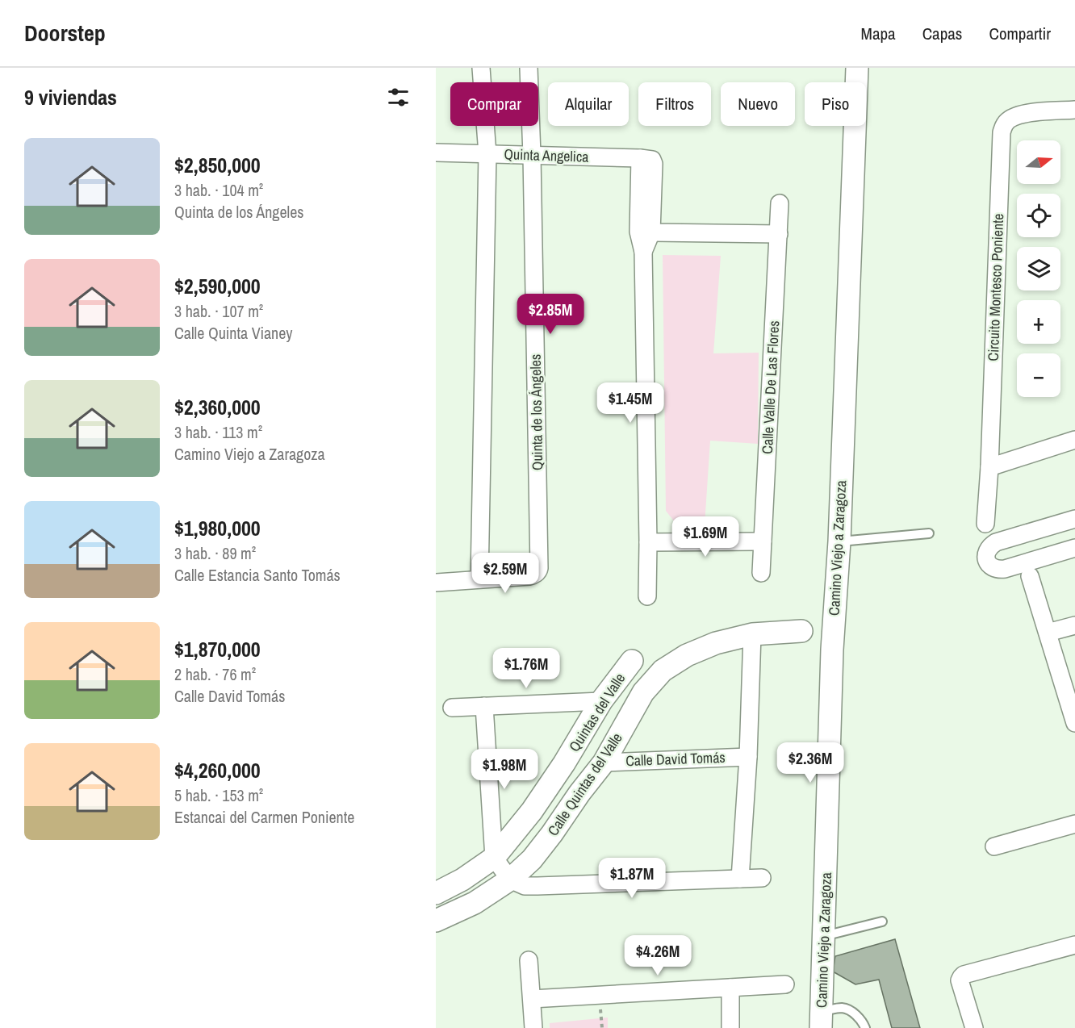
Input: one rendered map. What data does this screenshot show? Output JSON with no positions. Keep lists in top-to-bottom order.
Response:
{
  "streets": {
    "street": [
      "Quinta Angelica",
      "Circuito Montesco Poniente",
      "Calle Valle De Las Flores",
      "Quinta de los Ángeles",
      "Camino Viejo a Zaragoza",
      "Quintas del Valle",
      "Calle David Tomás",
      "Calle Quintas del Valle"
    ]
  },
  "crossings": [
    ["Quinta Angelica", "Quinta de los Ángeles"],
    ["Calle David Tomás", "Calle Quintas del Valle"]
  ],
  "north": "right",
  "page": {
    "header": "Doorstep",
    "nav": ["Mapa", "Capas", "Compartir"],
    "heading": "9 viviendas",
    "chip": [
      "Comprar",
      "Alquilar",
      "Filtros",
      "Nuevo",
      "Piso"
    ],
    "list": [
      {
        "name": "$2,850,000",
        "note": "3 hab. · 104 m² · Quinta de los Ángeles"
      },
      {
        "name": "$2,590,000",
        "note": "3 hab. · 107 m² · Calle Quinta Vianey"
      },
      {
        "name": "$2,360,000",
        "note": "3 hab. · 113 m² · Camino Viejo a Zaragoza"
      },
      {
        "name": "$1,980,000",
        "note": "3 hab. · 89 m² · Calle Estancia Santo Tomás"
      },
      {
        "name": "$1,870,000",
        "note": "2 hab. · 76 m² · Calle David Tomás"
      },
      {
        "name": "$4,260,000",
        "note": "5 hab. · 153 m² · Estancai del Carmen Poniente"
      }
    ],
    "map_buttons": ["+", "−"],
    "price": [
      "$2.85M",
      "$1.45M",
      "$1.69M",
      "$2.59M",
      "$1.76M",
      "$2.36M",
      "$1.98M",
      "$1.87M",
      "$4.26M"
    ]
  }
}
